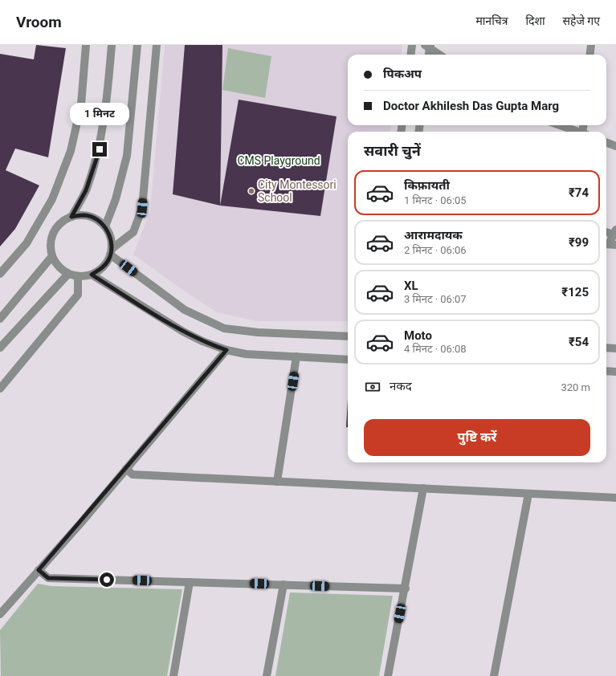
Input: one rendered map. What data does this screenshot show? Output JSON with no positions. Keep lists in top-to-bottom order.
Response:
{
  "parks": ["CMS Playground"],
  "places": ["City Montessori School"],
  "page": {
    "header": "Vroom",
    "nav": ["मानचित्र", "दिशा", "सहेजे गए"],
    "banner": ["पिकअप", "Doctor Akhilesh Das Gupta Marg"],
    "bubble": "1 मिनट",
    "heading": "सवारी चुनें",
    "list": [
      {
        "name": "किफ़ायती",
        "note": "1 मिनट · 06:05",
        "value": "₹74"
      },
      {
        "name": "आरामदायक",
        "note": "2 मिनट · 06:06",
        "value": "₹99"
      },
      {
        "name": "XL",
        "note": "3 मिनट · 06:07",
        "value": "₹125"
      },
      {
        "name": "Moto",
        "note": "4 मिनट · 06:08",
        "value": "₹54"
      }
    ],
    "pay": ["नकद", "320 m"],
    "buttons": "पुष्टि करें"
  }
}
